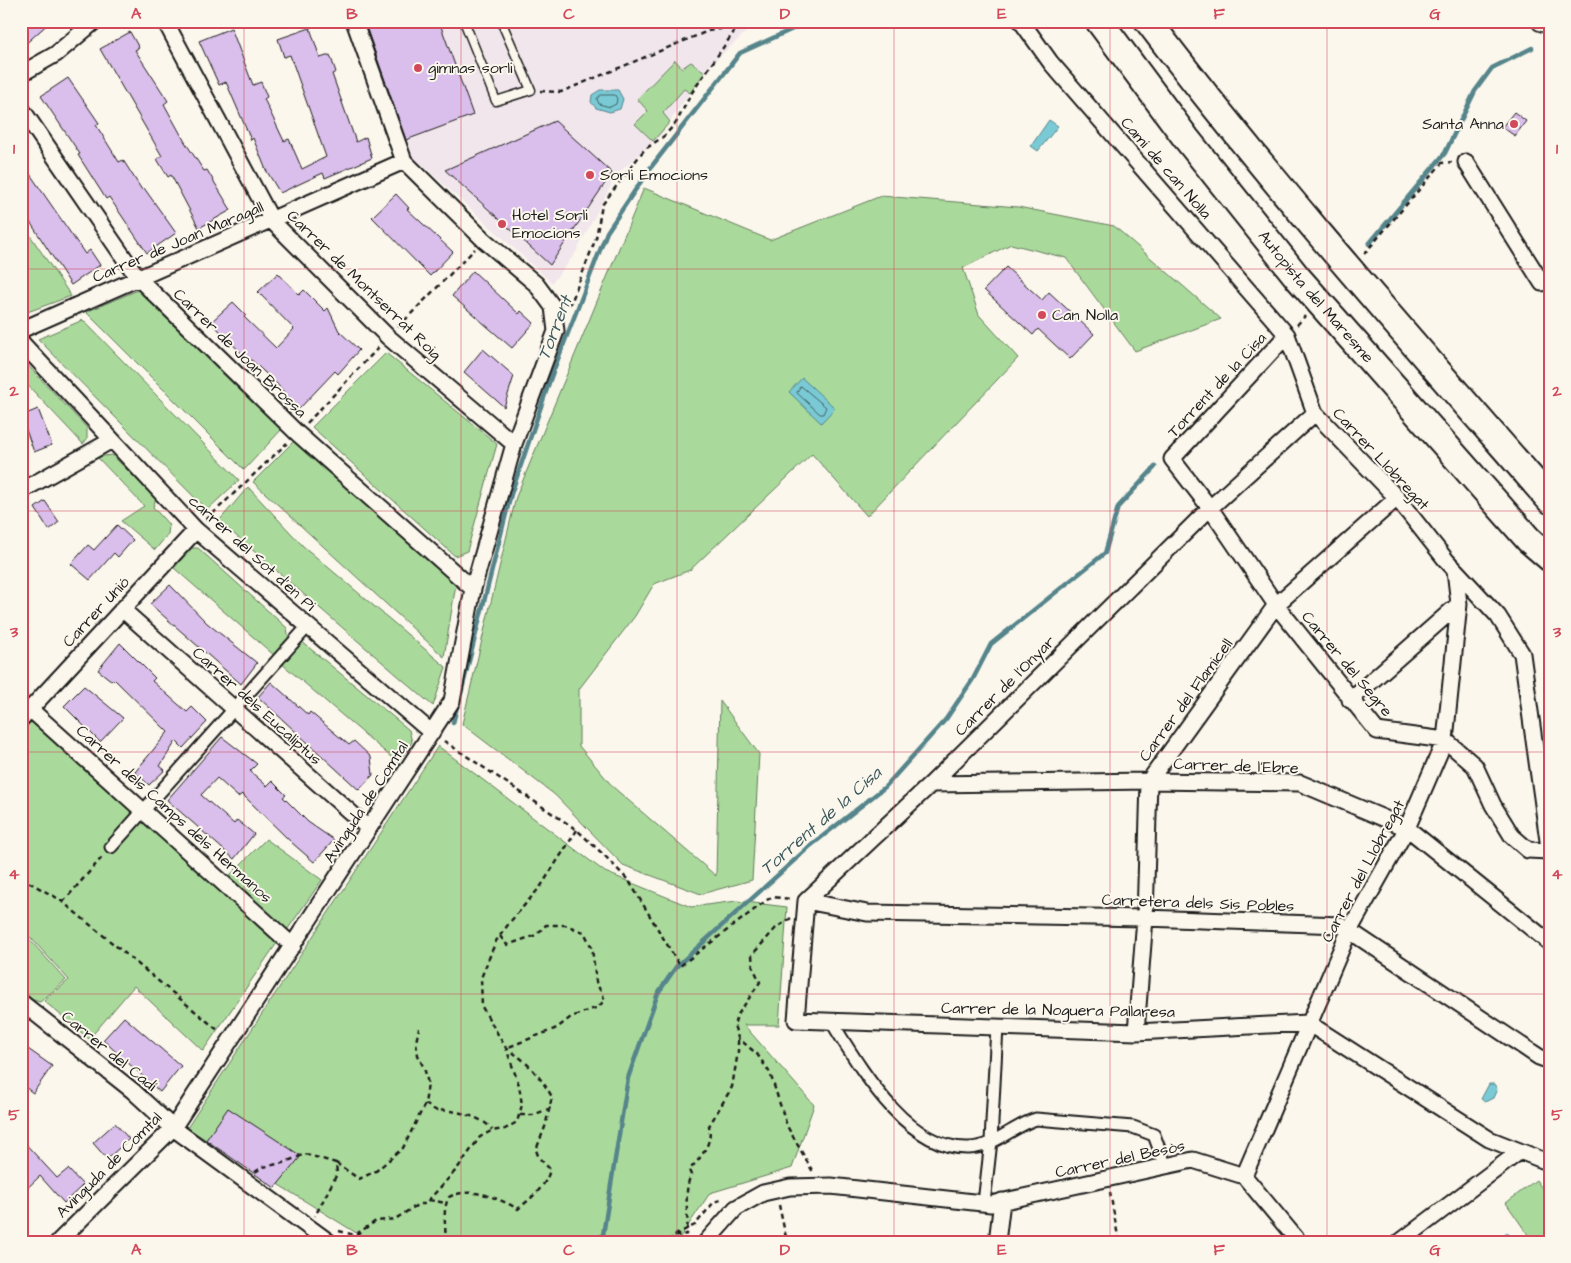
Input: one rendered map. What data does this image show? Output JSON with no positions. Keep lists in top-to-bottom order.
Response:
{
  "streets": {
    "highway": ["Autopista del Maresme"],
    "street": [
      "Camí de can Nolla",
      "Carrer de Joan Maragall",
      "Carrer de Montserrat Roig",
      "Carrer de Joan Brossa",
      "Torrent de la Cisa",
      "Carrer Llobregat",
      "carrer del Sot d'en Pi",
      "Carrer Unió",
      "Carrer del Segre",
      "Carrer de l'Onyar",
      "Carrer del Flamicell",
      "Carrer dels Eucaliptus",
      "Carrer de l'Ebre",
      "Avinguda de Comtal",
      "Carrer dels Camps dels Hermanos",
      "Carrer del Llobregat",
      "Carretera dels Sis Pobles",
      "Carrer de la Noguera Pallaresa",
      "Carrer del Cadí",
      "Carrer del Besòs"
    ]
  },
  "crossings": [
    ["Camí de can Nolla", "Torrent de la Cisa"],
    ["Camí de can Nolla", "Carrer Llobregat"],
    ["Carrer de Joan Maragall", "Carrer de Montserrat Roig"],
    ["Carrer de Joan Maragall", "Carrer de Joan Brossa"],
    ["Carrer de Montserrat Roig", "Avinguda de Comtal"],
    ["Carrer de Joan Brossa", "Avinguda de Comtal"],
    ["Torrent de la Cisa", "Carrer Llobregat"],
    ["Torrent de la Cisa", "Carrer del Segre"],
    ["Carrer Llobregat", "Carrer de l'Onyar"],
    ["Carrer Llobregat", "Carrer del Flamicell"],
    ["Carrer Llobregat", "Carrer del Llobregat"],
    ["carrer del Sot d'en Pi", "Carrer Unió"],
    ["carrer del Sot d'en Pi", "Avinguda de Comtal"],
    ["Carrer Unió", "Carrer dels Eucaliptus"],
    ["Carrer Unió", "Carrer dels Camps dels Hermanos"],
    ["Carrer del Segre", "Carrer de l'Onyar"],
    ["Carrer del Segre", "Carrer del Flamicell"],
    ["Carrer del Segre", "Carrer del Llobregat"],
    ["Carrer de l'Onyar", "Carrer de l'Ebre"],
    ["Carrer de l'Onyar", "Carretera dels Sis Pobles"],
    ["Carrer del Flamicell", "Carrer de l'Ebre"],
    ["Carrer del Flamicell", "Carretera dels Sis Pobles"],
    ["Carrer del Flamicell", "Carrer de la Noguera Pallaresa"],
    ["Carrer dels Eucaliptus", "Avinguda de Comtal"],
    ["Carrer de l'Ebre", "Carrer del Llobregat"],
    ["Avinguda de Comtal", "Carrer dels Camps dels Hermanos"],
    ["Avinguda de Comtal", "Carrer del Cadí"],
    ["Carrer del Llobregat", "Carretera dels Sis Pobles"],
    ["Carrer del Llobregat", "Carrer de la Noguera Pallaresa"],
    ["Carrer del Llobregat", "Carrer del Besòs"]
  ],
  "water": ["Torrent", "Torrent de la Cisa"],
  "places": [
    "gimnas sorli",
    "Santa Anna",
    "Sorli Emocions",
    "Hotel Sorli Emocions",
    "Can Nolla"
  ],
  "grid": {
    "columns": [
      "A",
      "B",
      "C",
      "D",
      "E",
      "F",
      "G"
    ],
    "rows": [
      "1",
      "2",
      "3",
      "4",
      "5"
    ]
  }
}
